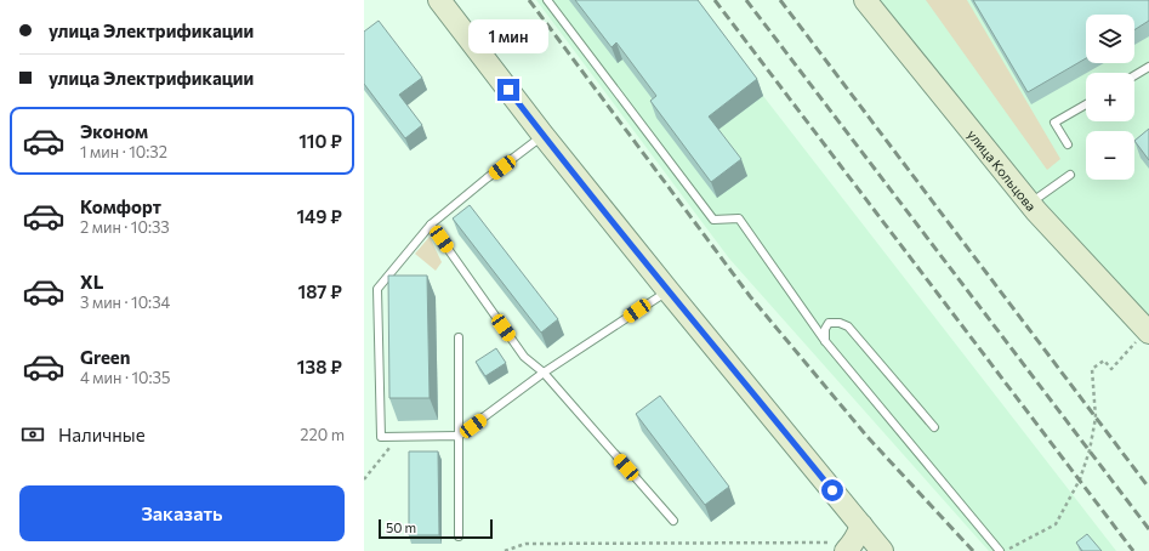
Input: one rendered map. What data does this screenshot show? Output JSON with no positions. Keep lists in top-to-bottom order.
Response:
{
  "streets": {
    "main road": ["улица Кольцова"]
  },
  "scale_bar": "50 m",
  "page": {
    "banner": ["улица Электрификации", "улица Электрификации"],
    "map_buttons": ["+", "−"],
    "bubble": "1 мин",
    "list": [
      {
        "name": "Эконом",
        "note": "1 мин · 10:32",
        "value": "110 ₽"
      },
      {
        "name": "Комфорт",
        "note": "2 мин · 10:33",
        "value": "149 ₽"
      },
      {
        "name": "XL",
        "note": "3 мин · 10:34",
        "value": "187 ₽"
      },
      {
        "name": "Green",
        "note": "4 мин · 10:35",
        "value": "138 ₽"
      }
    ],
    "pay": ["Наличные", "220 m"],
    "buttons": "Заказать",
    "scale": "50 m"
  }
}
